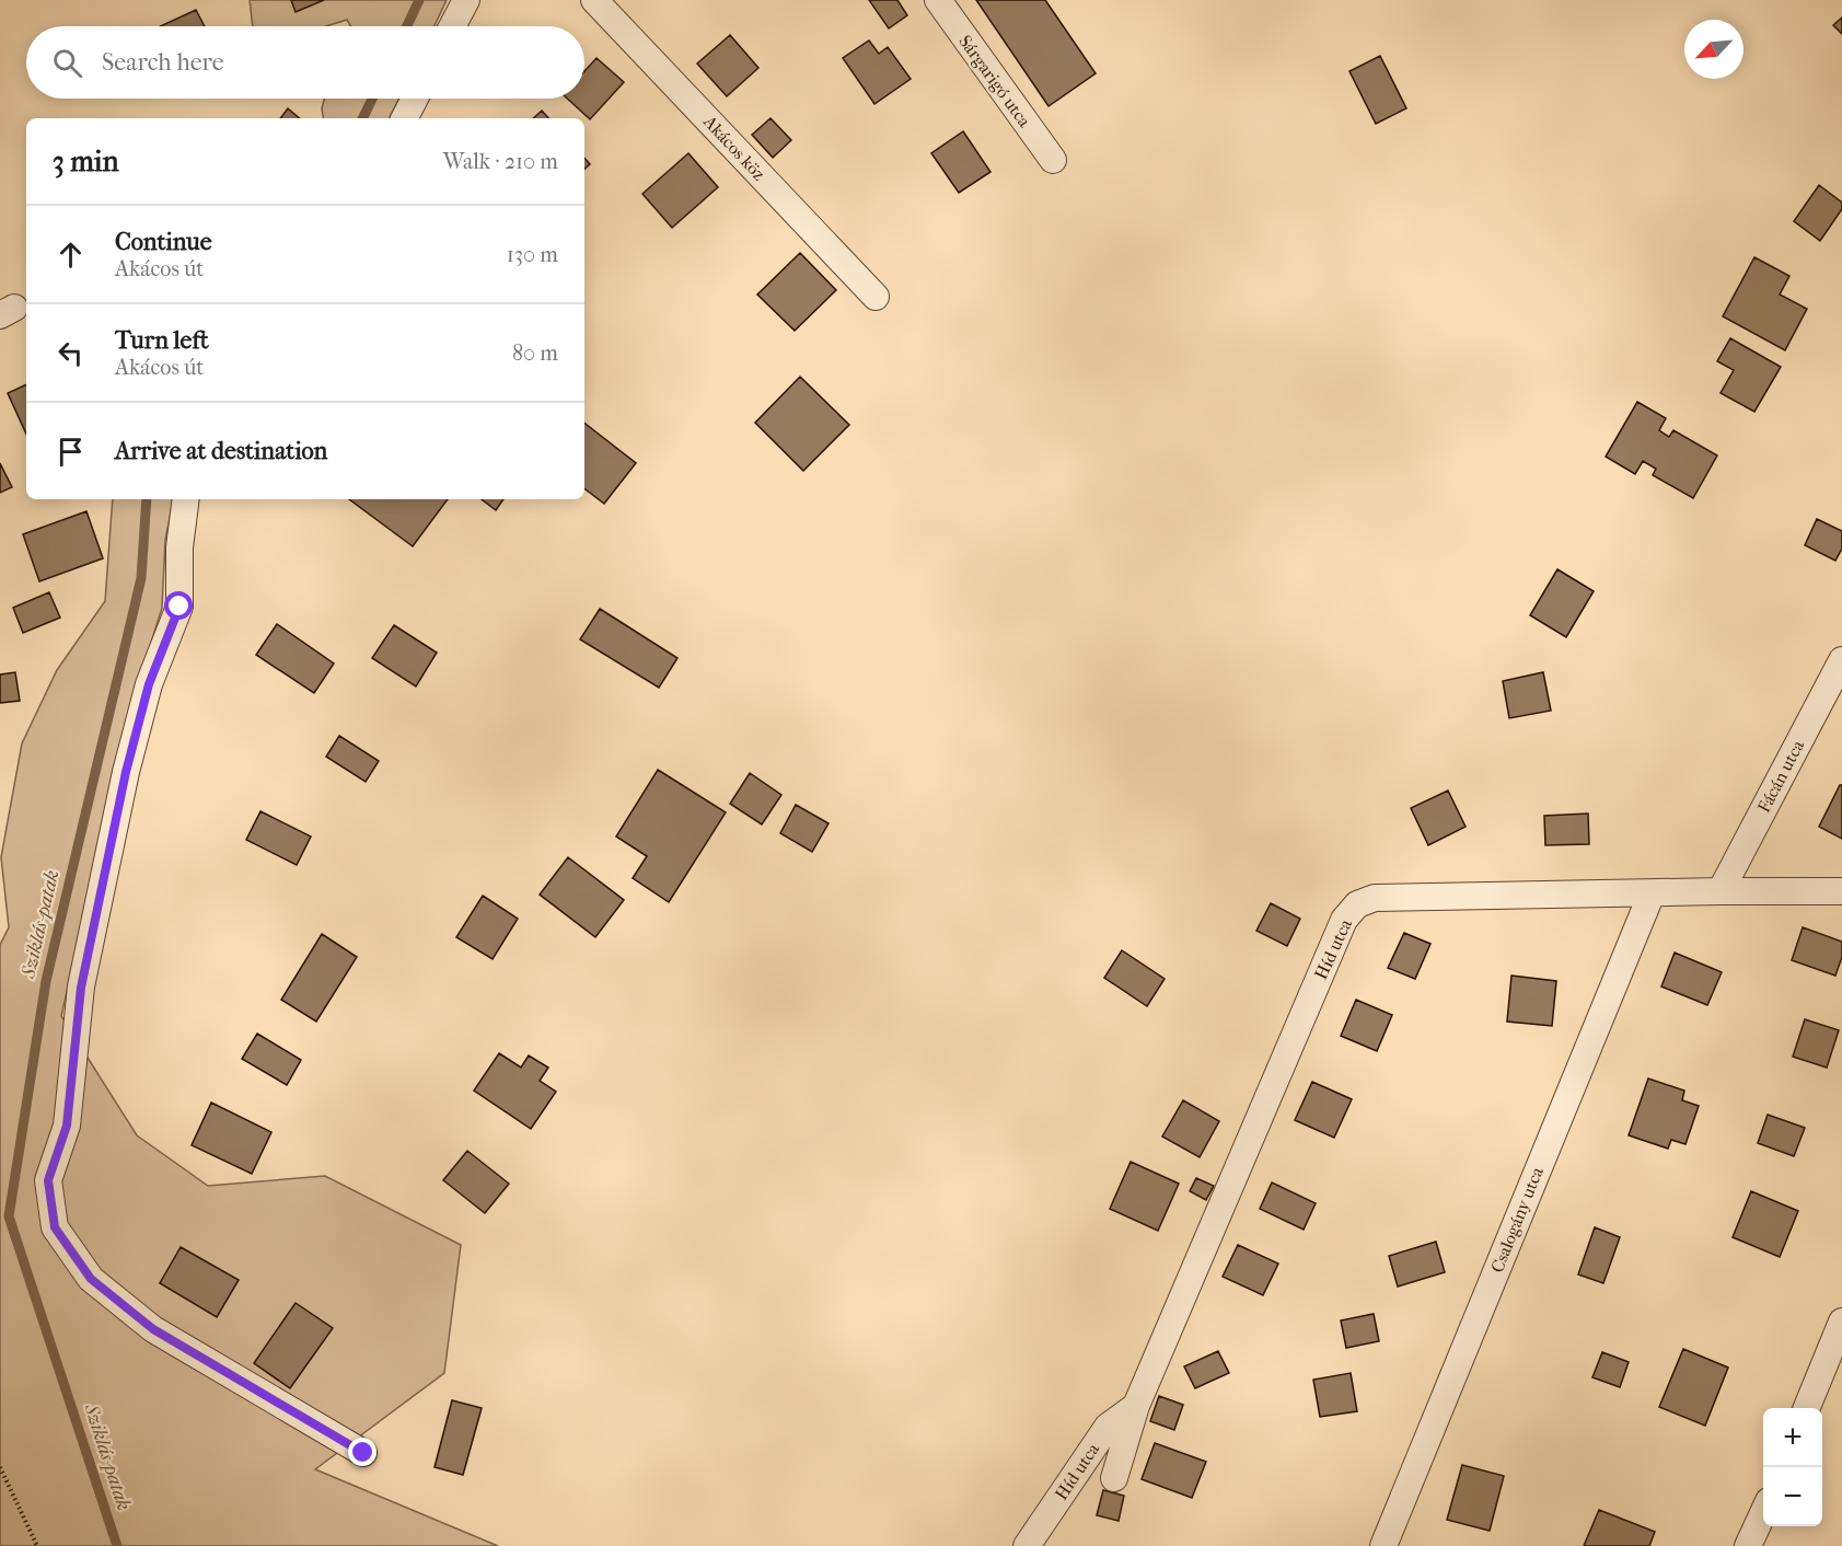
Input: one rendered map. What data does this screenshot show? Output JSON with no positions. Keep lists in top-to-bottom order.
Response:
{
  "streets": {
    "street": [
      "Sárgarigó utca",
      "Akácos köz",
      "Fácán utca",
      "Híd utca",
      "Csalogány utca"
    ]
  },
  "crossings": [
    ["Fácán utca", "Híd utca"],
    ["Híd utca", "Csalogány utca"]
  ],
  "water": ["Sziklás-patak"],
  "north": "bottom left",
  "page": {
    "search": "Search here",
    "heading": ["3 min", "Walk · 210 m"],
    "list": [
      ["Continue", "Akácos út", "130 m"],
      ["Turn left", "Akácos út", "80 m"],
      "Arrive at destination"
    ],
    "map_buttons": ["+", "−"]
  }
}
